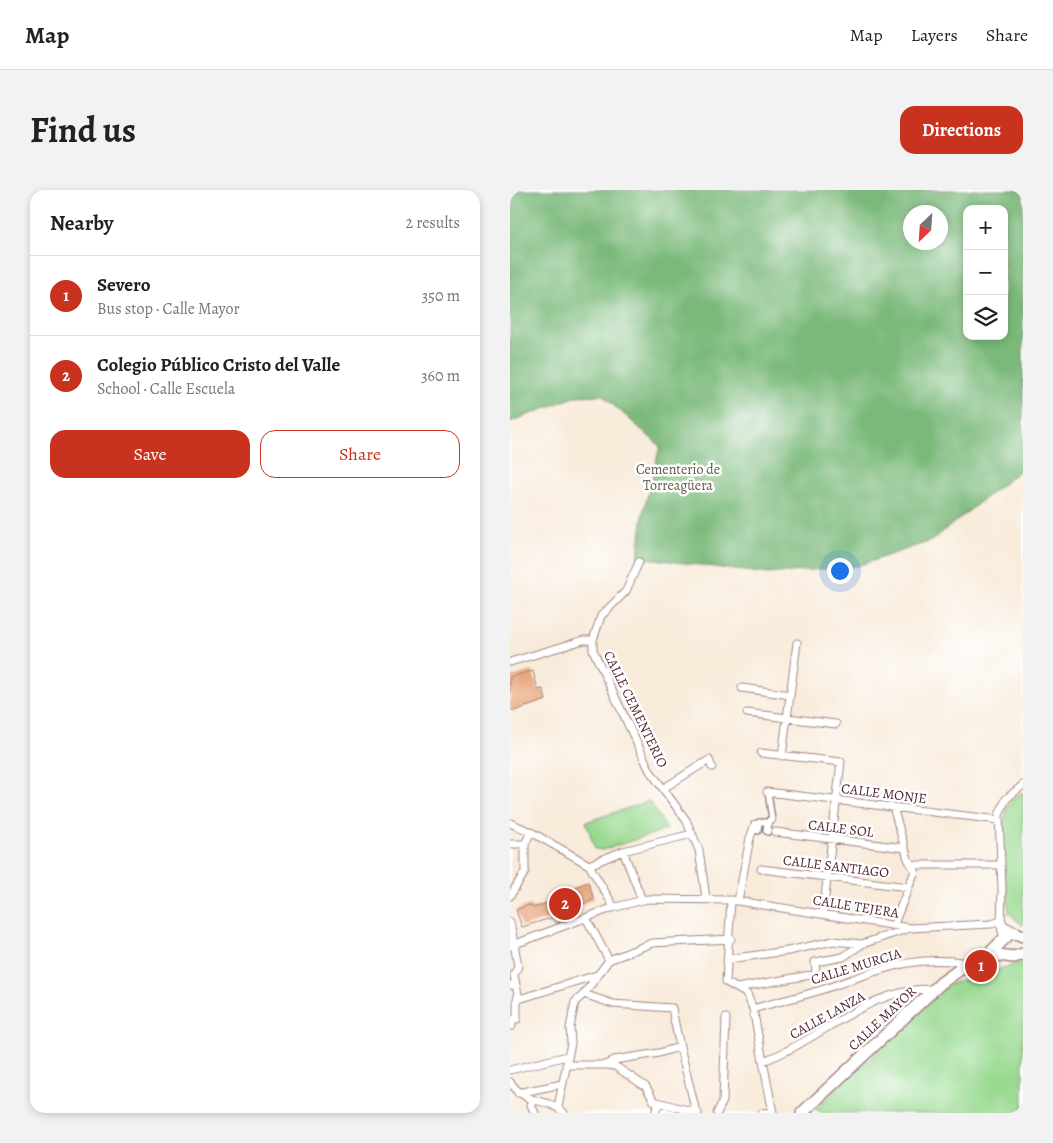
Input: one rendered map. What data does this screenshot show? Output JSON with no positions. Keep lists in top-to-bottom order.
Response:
{
  "streets": {
    "main road": ["CALLE MAYOR"],
    "street": [
      "CALLE CEMENTERIO",
      "CALLE MONJE",
      "CALLE SOL",
      "CALLE SANTIAGO",
      "CALLE TEJERA",
      "CALLE MURCIA",
      "CALLE LANZA"
    ]
  },
  "crossings": [
    ["CALLE CEMENTERIO", "CALLE TEJERA"],
    ["CALLE MURCIA", "CALLE MAYOR"],
    ["CALLE LANZA", "CALLE MAYOR"]
  ],
  "parks": ["Cementerio de Torreagüera"],
  "north": "bottom left",
  "page": {
    "header": "Map",
    "nav": ["Map", "Layers", "Share"],
    "title": "Find us",
    "buttons": [
      "Directions",
      ["Save", "Share"]
    ],
    "heading": ["Nearby", "2 results"],
    "map_buttons": ["+", "−"],
    "list": [
      {
        "mark": "1",
        "name": "Severo",
        "note": "Bus stop · Calle Mayor",
        "value": "350 m"
      },
      {
        "mark": "2",
        "name": "Colegio Público Cristo del Valle",
        "note": "School · Calle Escuela",
        "value": "360 m"
      }
    ],
    "pins": ["2", "1"]
  }
}
